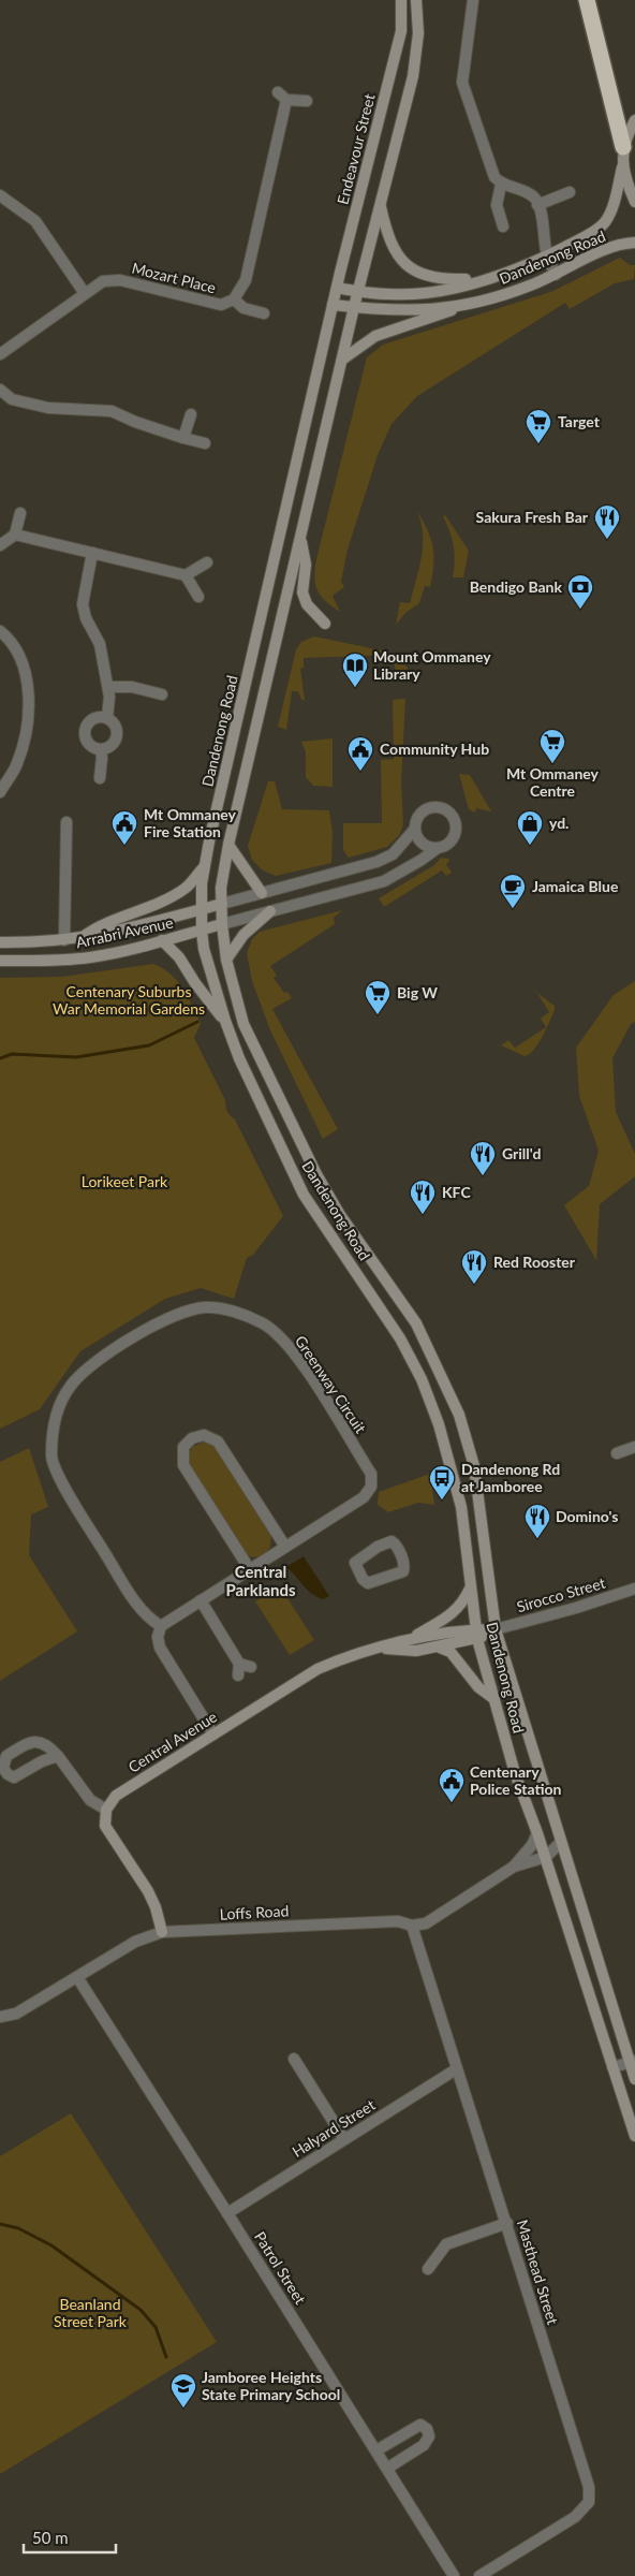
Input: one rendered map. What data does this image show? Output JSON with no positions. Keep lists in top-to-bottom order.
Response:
{
  "streets": {
    "main road": [
      "Endeavour Street",
      "Dandenong Road",
      "Arrabri Avenue",
      "Central Avenue"
    ],
    "street": [
      "Mozart Place",
      "Greenway Circuit",
      "Sirocco Street",
      "Loffs Road",
      "Halyard Street",
      "Patrol Street",
      "Masthead Street"
    ]
  },
  "crossings": [
    ["Endeavour Street", "Dandenong Road"],
    ["Dandenong Road", "Arrabri Avenue"],
    ["Dandenong Road", "Sirocco Street"],
    ["Dandenong Road", "Central Avenue"],
    ["Dandenong Road", "Loffs Road"],
    ["Sirocco Street", "Central Avenue"],
    ["Loffs Road", "Patrol Street"],
    ["Loffs Road", "Masthead Street"],
    ["Halyard Street", "Patrol Street"],
    ["Halyard Street", "Masthead Street"]
  ],
  "districts": ["Central Parklands"],
  "parks": ["Centenary Suburbs War Memorial Gardens", "Lorikeet Park", "Beanland Street Park"],
  "places": {
    "supermarket": ["Target", "Mt Ommaney Centre", "Big W"],
    "restaurant": [
      "Sakura Fresh Bar",
      "Grill'd",
      "KFC",
      "Red Rooster",
      "Domino's"
    ],
    "bank": ["Bendigo Bank"],
    "library": ["Mount Ommaney Library"],
    "public building": ["Community Hub", "Mt Ommaney Fire Station", "Centenary Police Station"],
    "shop": ["yd."],
    "cafe": ["Jamaica Blue"],
    "bus stop": ["Dandenong Rd at Jamboree"],
    "school or university": ["Jamboree Heights State Primary School"]
  },
  "scale_bar": "50 m"
}
